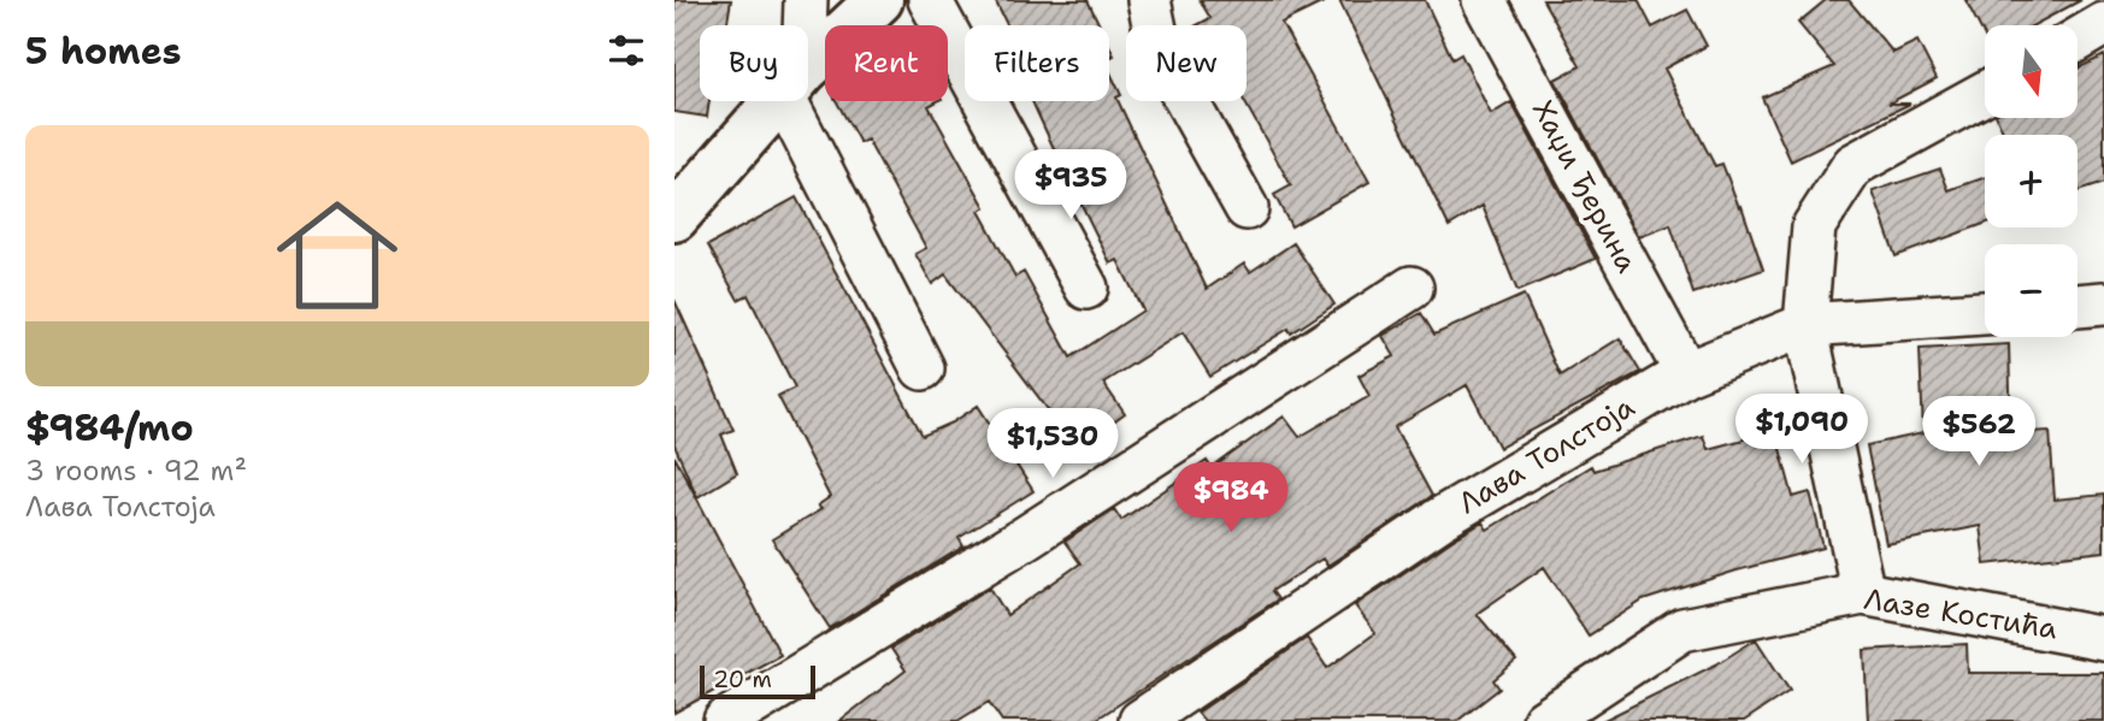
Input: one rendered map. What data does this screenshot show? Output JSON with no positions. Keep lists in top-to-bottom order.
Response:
{
  "streets": {
    "street": ["Хаџи Ђерина", "Лава Толстоја", "Лазе Костића"]
  },
  "crossings": [
    ["Хаџи Ђерина", "Лава Толстоја"]
  ],
  "scale_bar": "20 m",
  "north": "bottom",
  "page": {
    "heading": "5 homes",
    "map_buttons": ["+", "−"],
    "chip": [
      "Buy",
      "Rent",
      "Filters",
      "New"
    ],
    "list": [
      {
        "name": "$984/mo",
        "note": "3 rooms · 92 m² · Лава Толстоја"
      }
    ],
    "price": [
      "$935",
      "$1,090",
      "$562",
      "$1,530",
      "$984"
    ],
    "scale": "20 m"
  }
}
